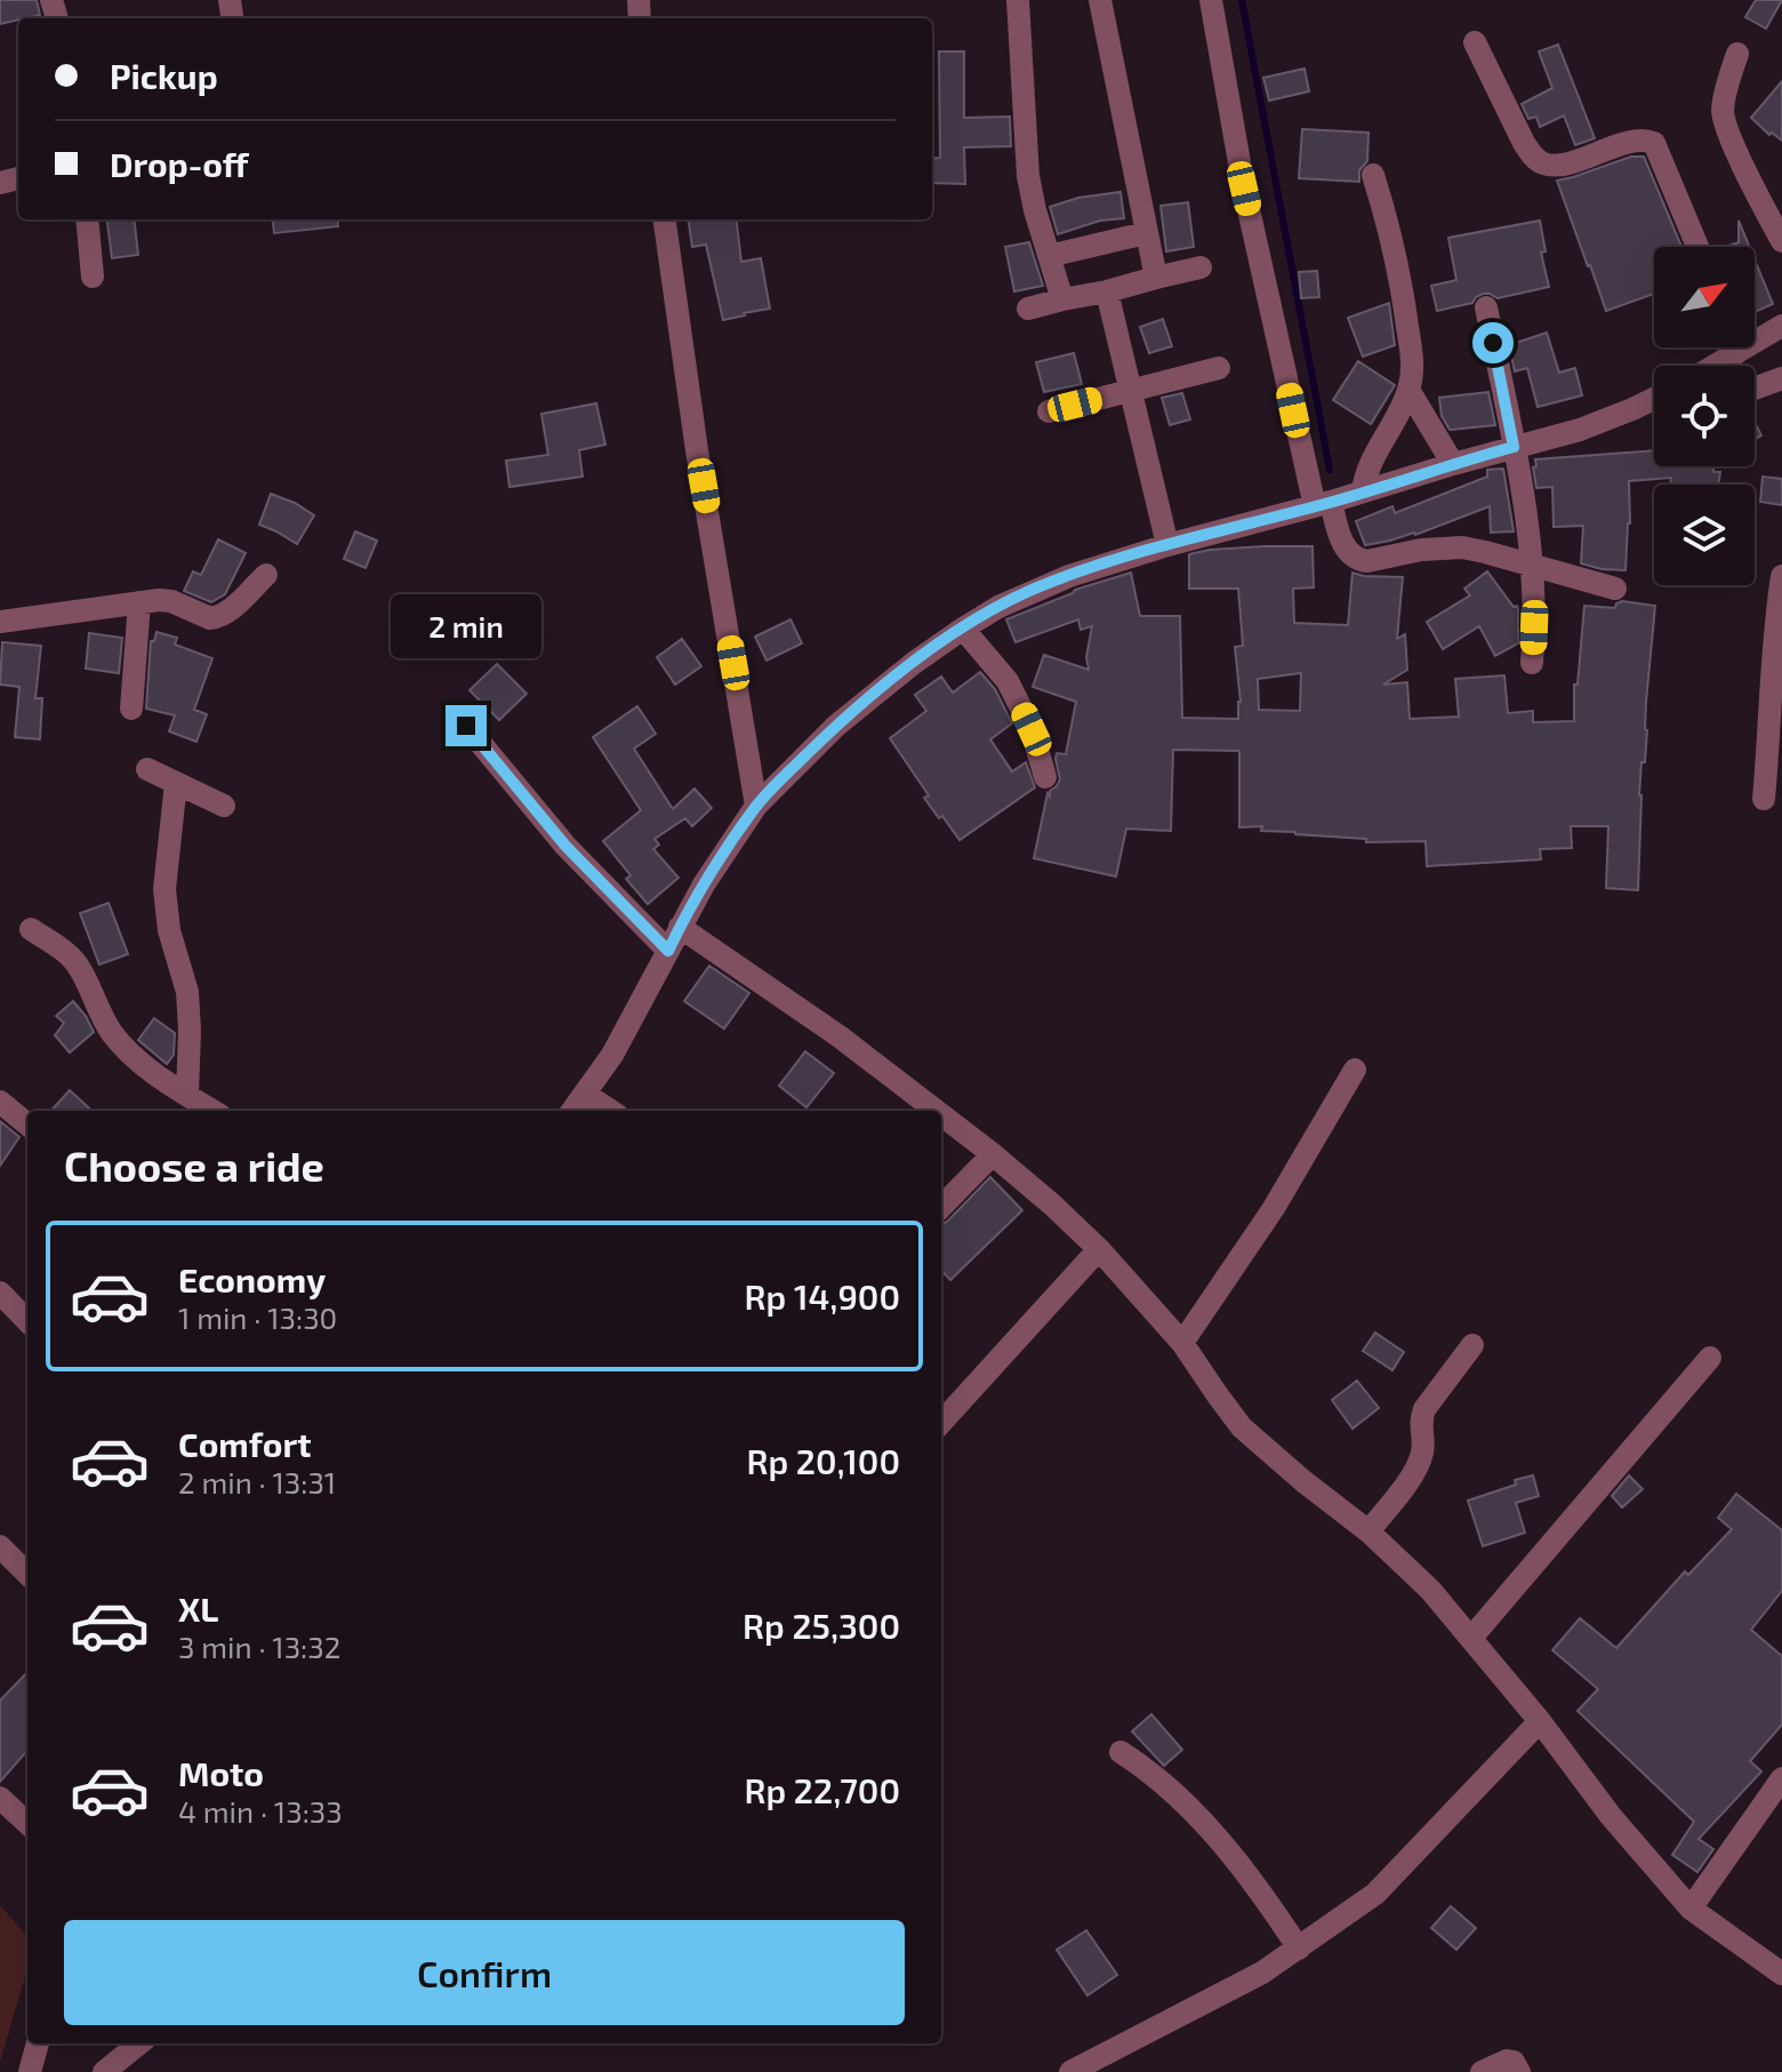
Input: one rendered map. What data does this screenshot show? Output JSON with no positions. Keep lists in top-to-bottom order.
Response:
{
  "north": "top right",
  "page": {
    "banner": ["Pickup", "Drop-off"],
    "bubble": "2 min",
    "heading": "Choose a ride",
    "list": [
      {
        "name": "Economy",
        "note": "1 min · 13:30",
        "value": "Rp 14,900"
      },
      {
        "name": "Comfort",
        "note": "2 min · 13:31",
        "value": "Rp 20,100"
      },
      {
        "name": "XL",
        "note": "3 min · 13:32",
        "value": "Rp 25,300"
      },
      {
        "name": "Moto",
        "note": "4 min · 13:33",
        "value": "Rp 22,700"
      }
    ],
    "buttons": "Confirm"
  }
}
